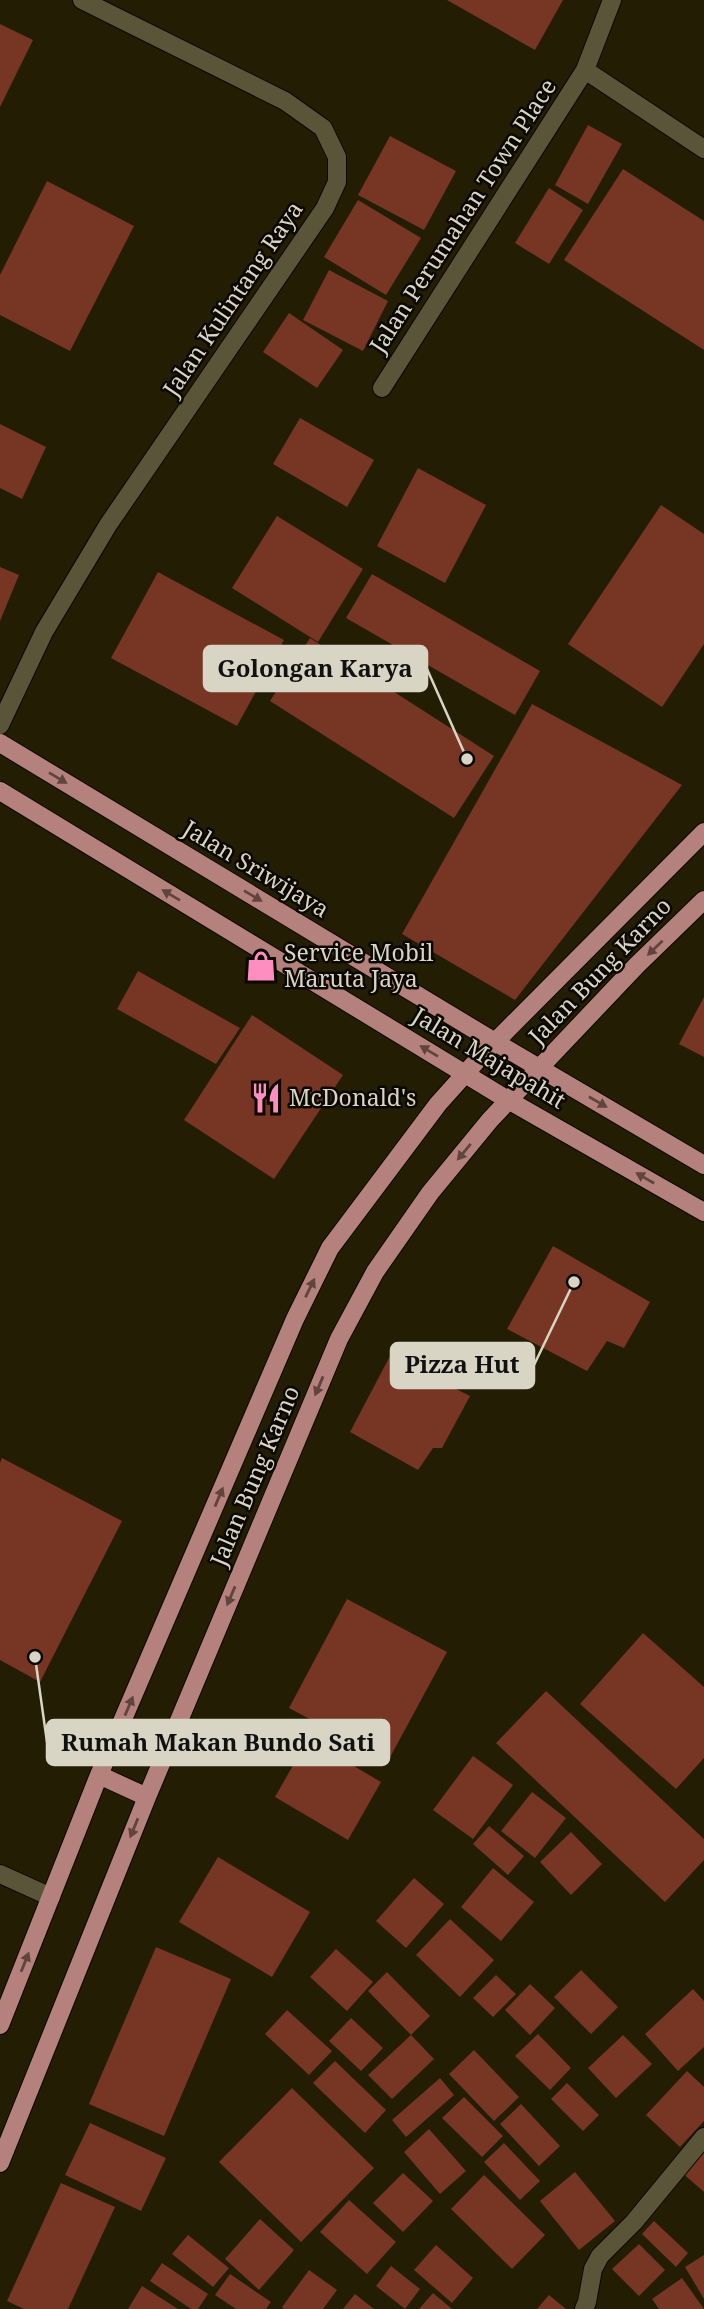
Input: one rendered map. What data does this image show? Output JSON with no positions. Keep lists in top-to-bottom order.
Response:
{
  "streets": {
    "main road": ["Jalan Sriwijaya", "Jalan Bung Karno", "Jalan Majapahit"],
    "street": ["Jalan Perumahan Town Place", "Jalan Kulintang Raya"]
  },
  "crossings": [
    ["Jalan Sriwijaya", "Jalan Bung Karno"],
    ["Jalan Bung Karno", "Jalan Majapahit"]
  ],
  "one_way": ["Jalan Sriwijaya", "Jalan Majapahit"],
  "places": {
    "other": ["Golongan Karya", "Pizza Hut", "Rumah Makan Bundo Sati"],
    "shop": ["Service Mobil Maruta Jaya"],
    "restaurant": ["McDonald's"]
  }
}
